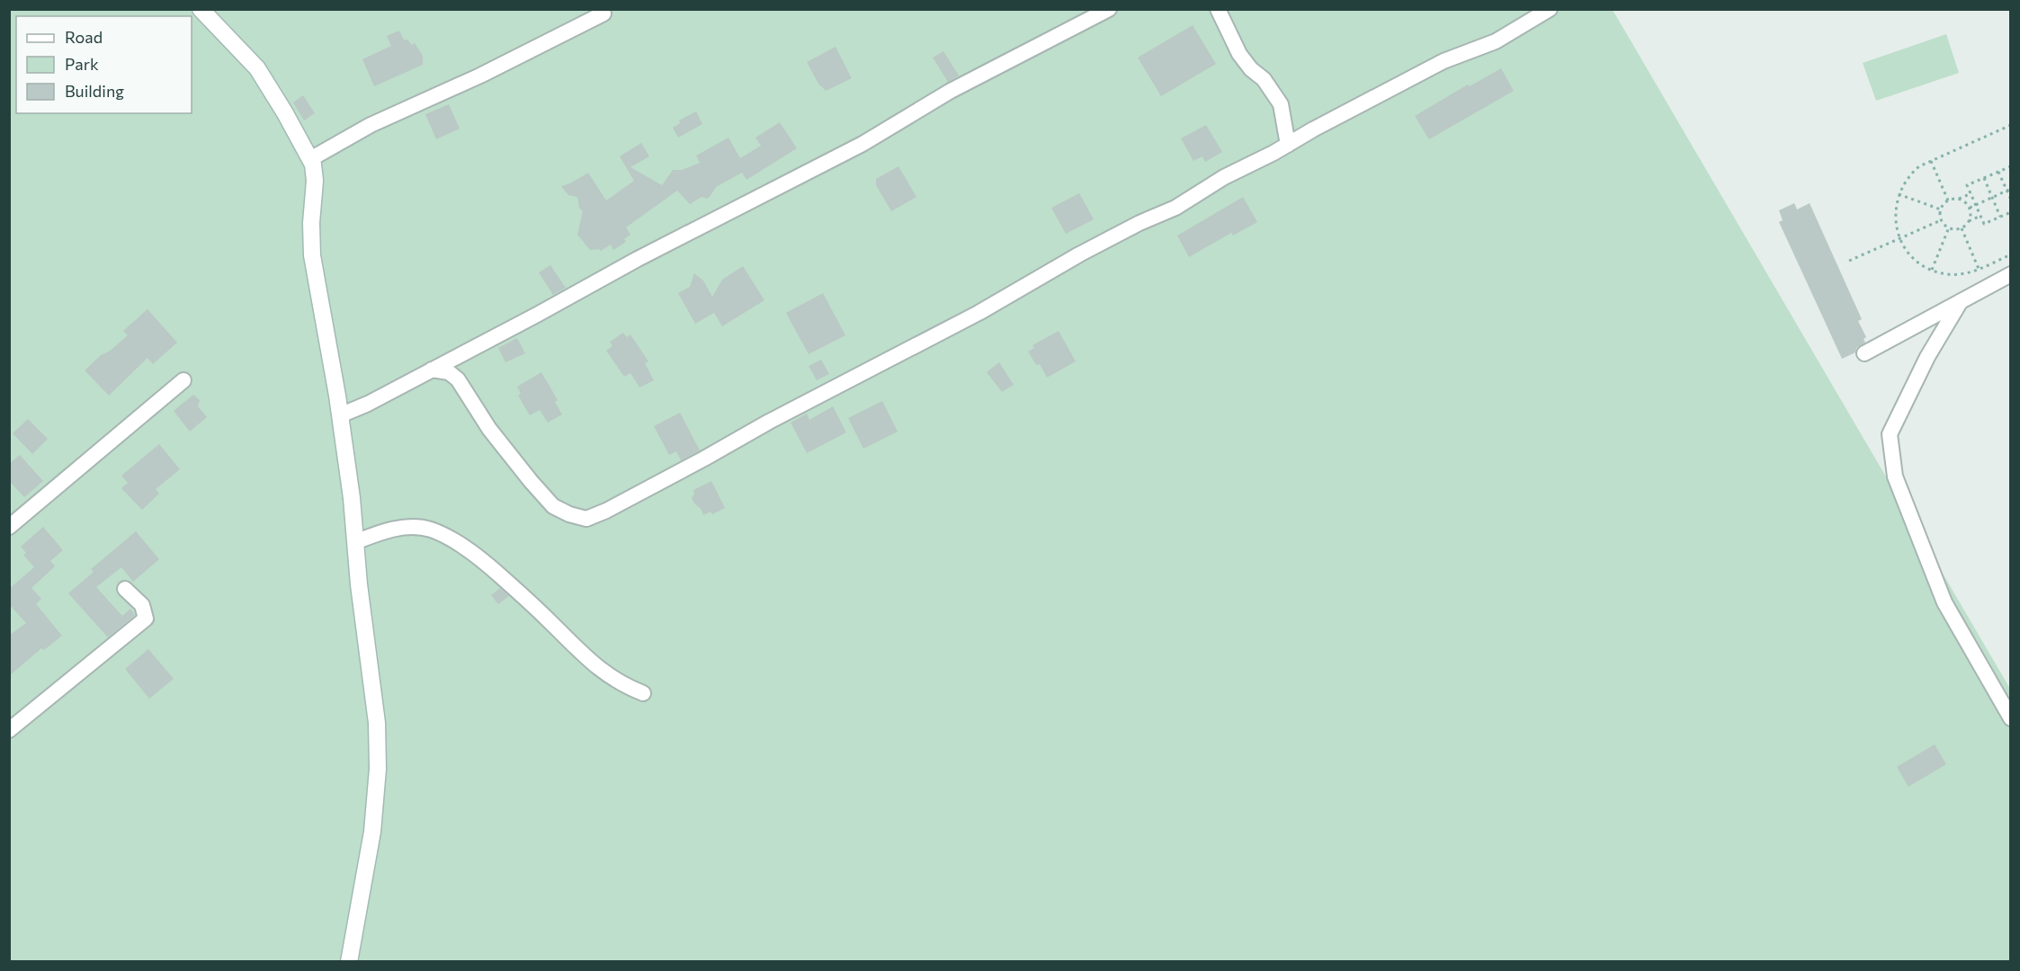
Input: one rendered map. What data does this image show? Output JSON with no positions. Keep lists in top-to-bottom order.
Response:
{
  "legend": ["Road", "Park", "Building"]
}
